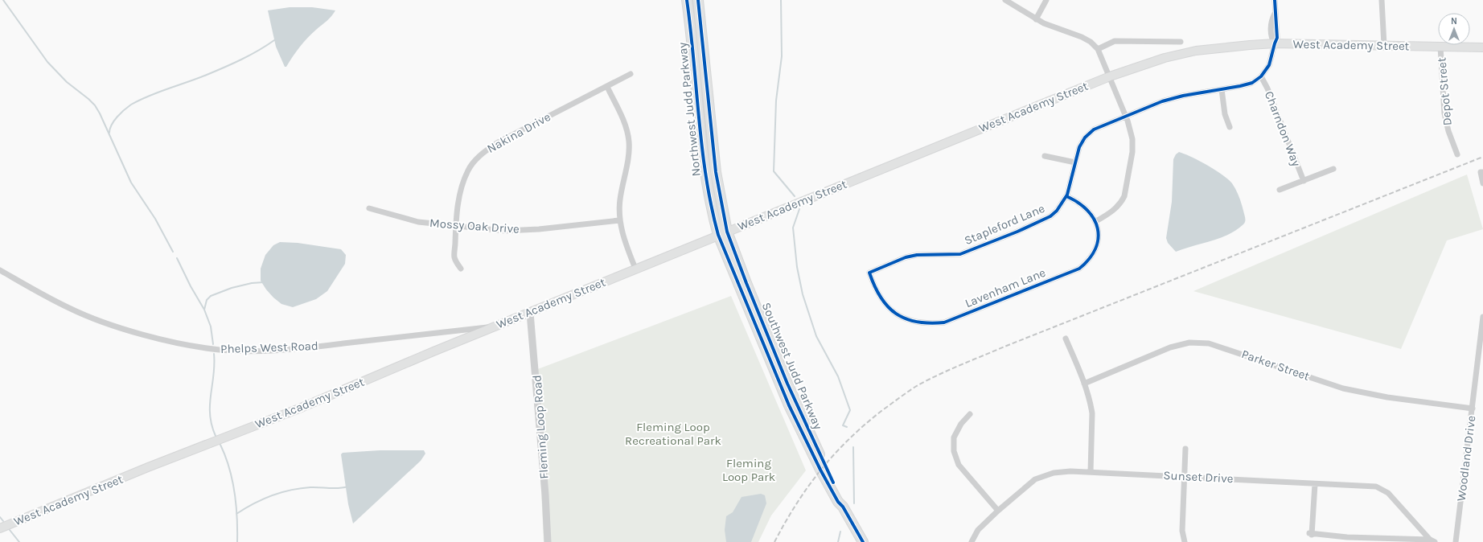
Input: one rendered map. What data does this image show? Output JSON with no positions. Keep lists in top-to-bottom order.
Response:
{
  "streets": {
    "highway": ["Northwest Judd Parkway", "Southwest Judd Parkway"],
    "main road": ["West Academy Street"],
    "street": [
      "Depot Street",
      "Charndon Way",
      "Nakina Drive",
      "Stapleford Lane",
      "Mossy Oak Drive",
      "Lavenham Lane",
      "Phelps West Road",
      "Parker Street",
      "Fleming Loop Road",
      "Woodland Drive",
      "Sunset Drive"
    ]
  },
  "crossings": [
    ["West Academy Street", "Depot Street"],
    ["West Academy Street", "Northwest Judd Parkway"],
    ["West Academy Street", "Stapleford Lane"],
    ["West Academy Street", "Phelps West Road"],
    ["West Academy Street", "Southwest Judd Parkway"],
    ["West Academy Street", "Fleming Loop Road"],
    ["Northwest Judd Parkway", "Southwest Judd Parkway"],
    ["Charndon Way", "Stapleford Lane"],
    ["Nakina Drive", "Mossy Oak Drive"],
    ["Stapleford Lane", "Lavenham Lane"],
    ["Parker Street", "Woodland Drive"]
  ],
  "parks": ["Fleming Loop Recreational Park", "Fleming Loop Park"],
  "north": "top"
}
